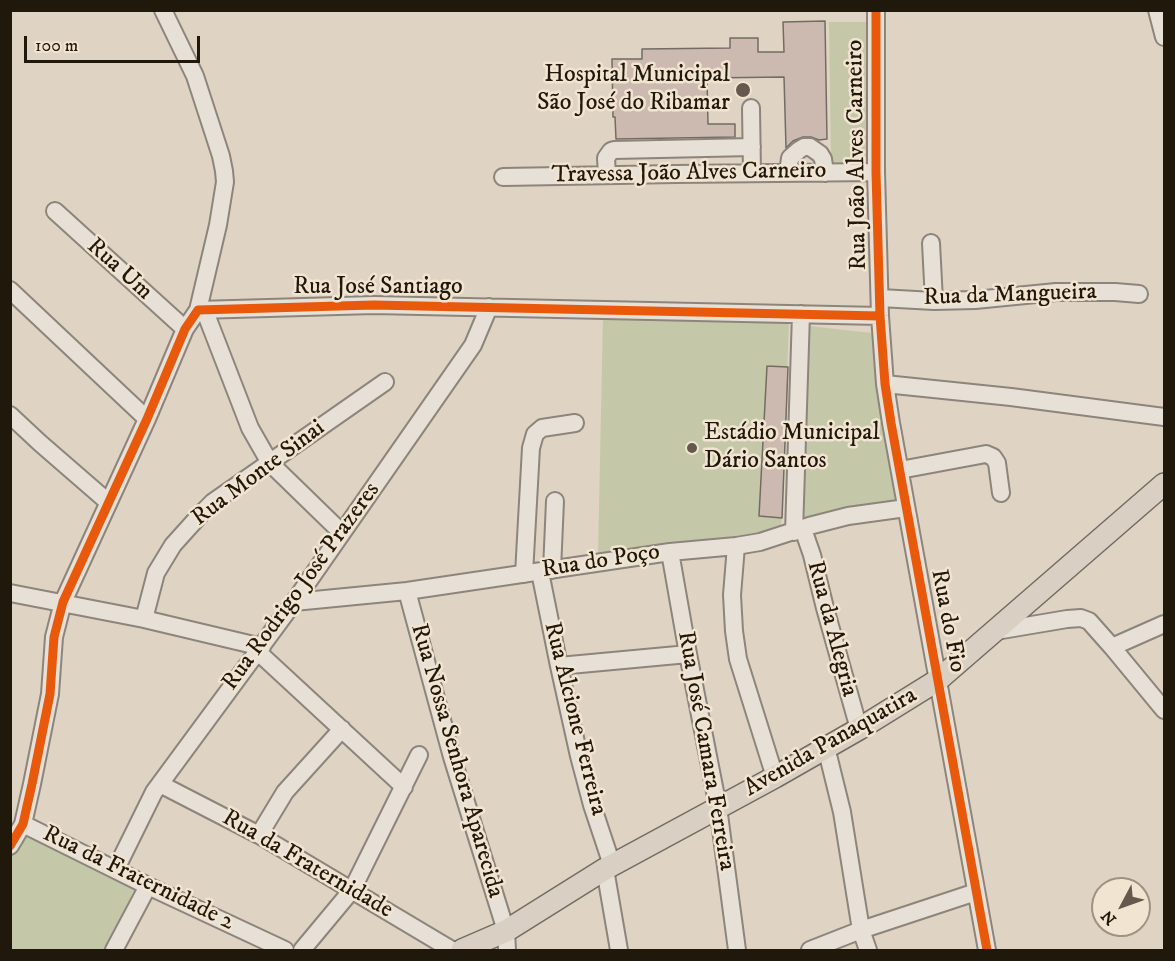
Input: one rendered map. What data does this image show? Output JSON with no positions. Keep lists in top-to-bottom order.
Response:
{
  "streets": {
    "main road": ["Avenida Panaquatira"],
    "street": [
      "Rua João Alves Carneiro",
      "Travessa João Alves Carneiro",
      "Rua Um",
      "Rua José Santiago",
      "Rua da Mangueira",
      "Rua Monte Sinai",
      "Rua do Poço",
      "Rua Rodrigo José Prazeres",
      "Rua do Fio",
      "Rua da Alegria",
      "Rua Alcione Ferreira",
      "Rua José Camara Ferreira",
      "Rua Nossa Senhora Aparecida",
      "Rua da Fraternidade",
      "Rua da Fraternidade 2"
    ]
  },
  "crossings": [
    ["Rua João Alves Carneiro", "Travessa João Alves Carneiro"],
    ["Rua João Alves Carneiro", "Rua da Mangueira"],
    ["Rua João Alves Carneiro", "Rua do Fio"],
    ["Rua José Santiago", "Rua Rodrigo José Prazeres"],
    ["Rua José Santiago", "Rua do Fio"],
    ["Rua da Mangueira", "Rua do Fio"],
    ["Rua do Poço", "Rua Rodrigo José Prazeres"],
    ["Rua do Poço", "Rua do Fio"],
    ["Rua do Poço", "Rua da Alegria"],
    ["Rua do Poço", "Rua Alcione Ferreira"],
    ["Rua do Poço", "Rua José Camara Ferreira"],
    ["Rua do Poço", "Rua Nossa Senhora Aparecida"],
    ["Rua Rodrigo José Prazeres", "Rua da Fraternidade"],
    ["Rua Rodrigo José Prazeres", "Rua da Fraternidade 2"],
    ["Rua do Fio", "Avenida Panaquatira"],
    ["Rua da Alegria", "Avenida Panaquatira"],
    ["Rua Alcione Ferreira", "Avenida Panaquatira"],
    ["Avenida Panaquatira", "Rua José Camara Ferreira"],
    ["Avenida Panaquatira", "Rua Nossa Senhora Aparecida"]
  ],
  "places": ["Hospital Municipal São José do Ribamar", "Estádio Municipal Dário Santos"],
  "scale_bar": "100 m",
  "north": "bottom left"
}
